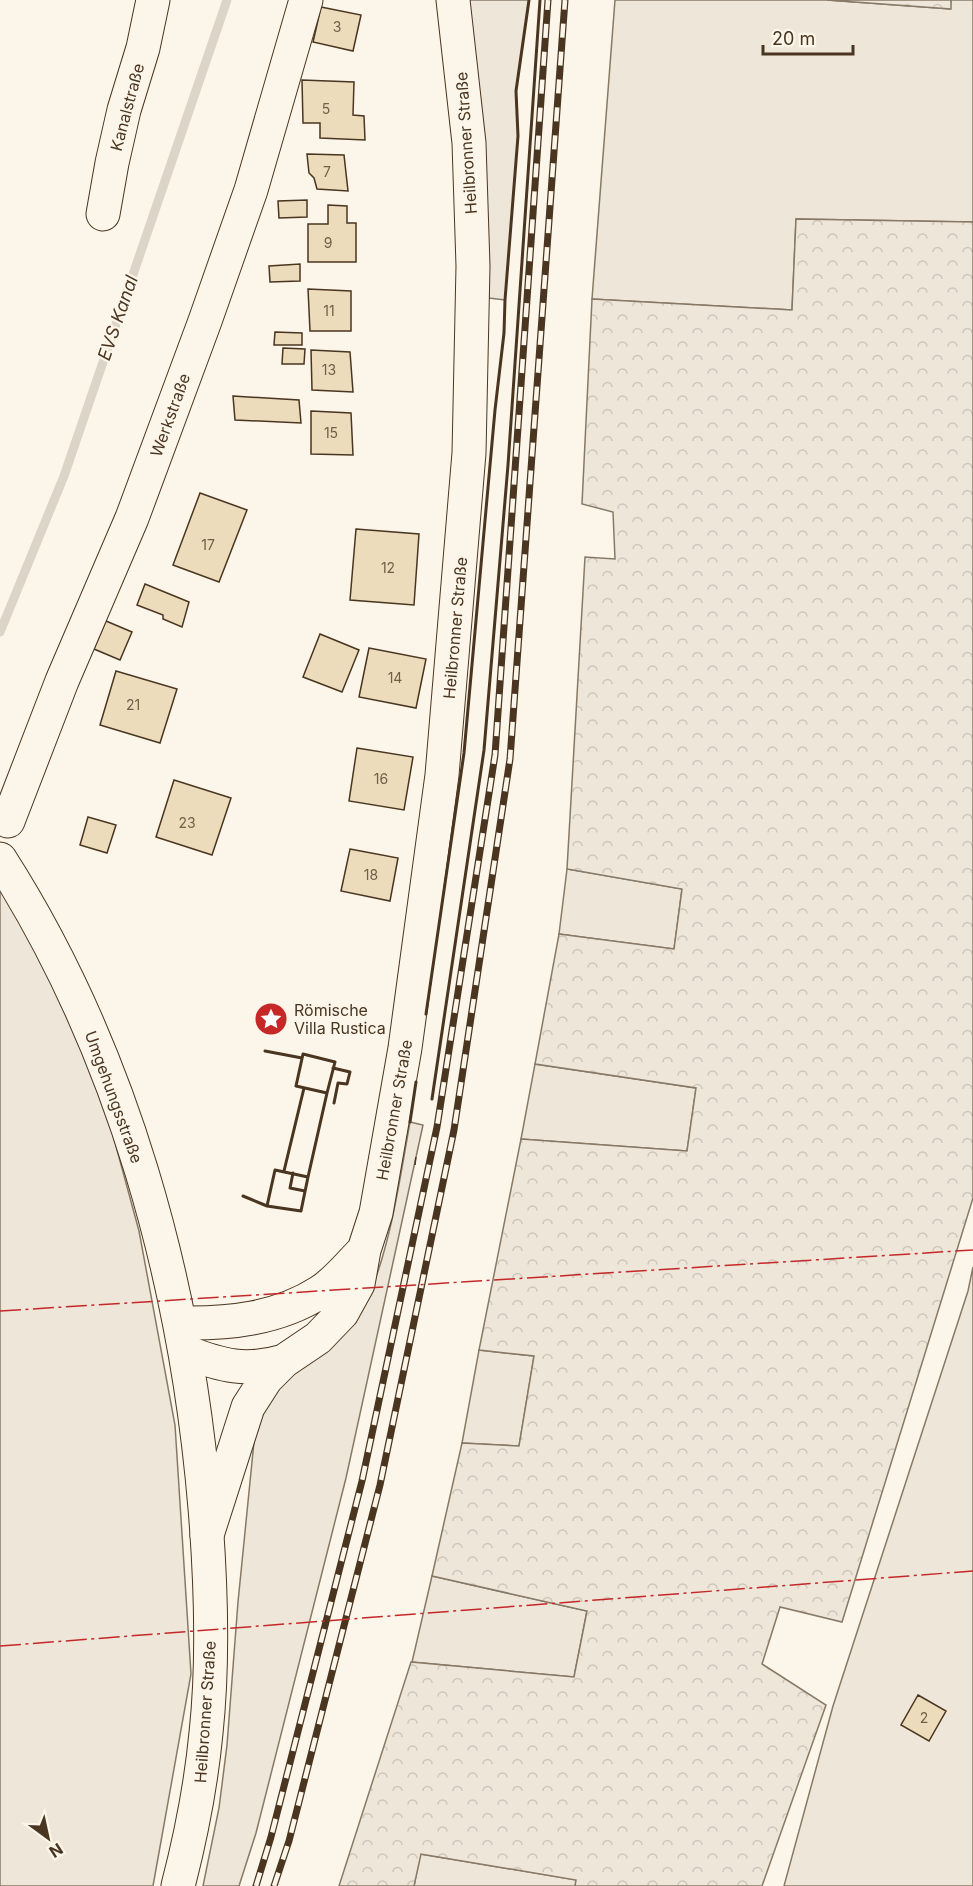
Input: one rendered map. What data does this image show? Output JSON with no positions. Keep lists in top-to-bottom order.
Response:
{
  "streets": {
    "street": [
      "Kanalstraße",
      "Heilbronner Straße",
      "Werkstraße",
      "Umgehungsstraße"
    ]
  },
  "crossings": [
    ["Heilbronner Straße", "Umgehungsstraße"]
  ],
  "water": ["EVS Kanal"],
  "places": {
    "place": ["Römische Villa Rustica"]
  },
  "house_numbers": [
    "3",
    "5",
    "7",
    "9",
    "11",
    "13",
    "15",
    "17",
    "12",
    "14",
    "21",
    "16",
    "23",
    "18",
    "2"
  ],
  "scale_bar": "20 m",
  "north": "bottom right"
}
